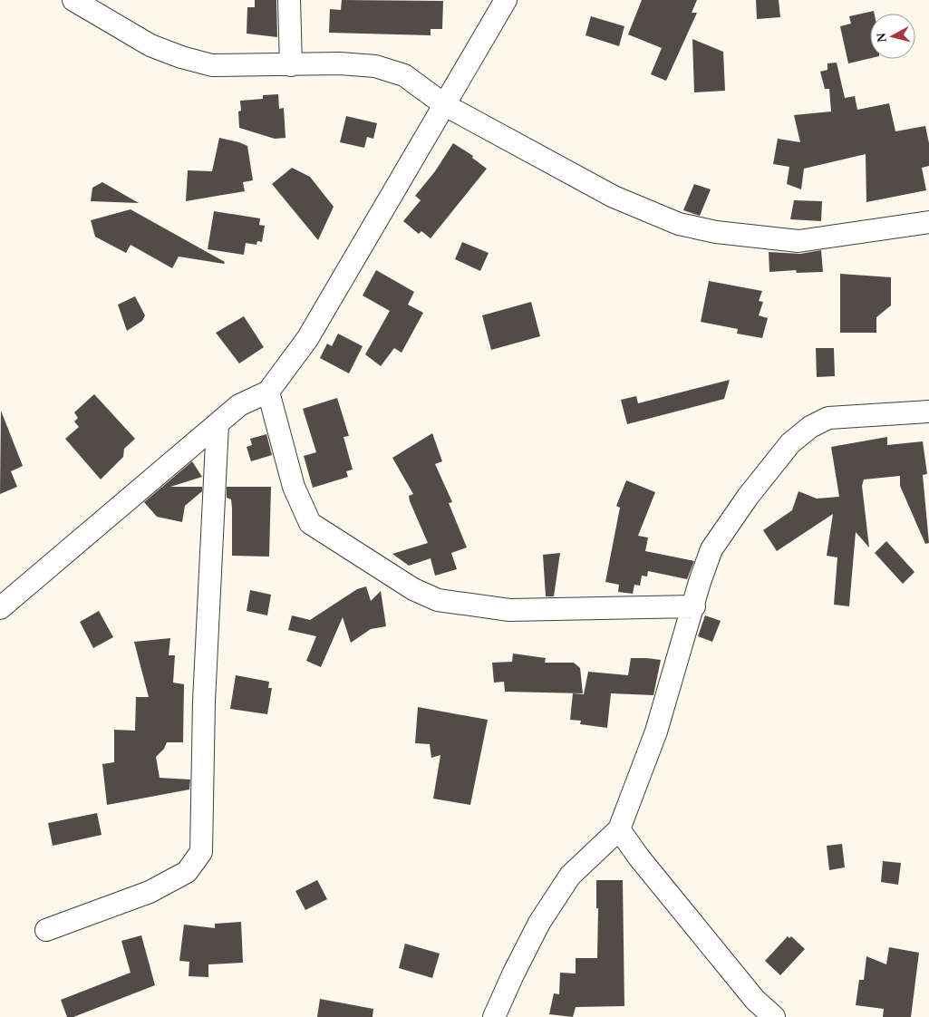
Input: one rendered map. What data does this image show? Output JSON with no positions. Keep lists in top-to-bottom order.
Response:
{
  "north": "left"
}
